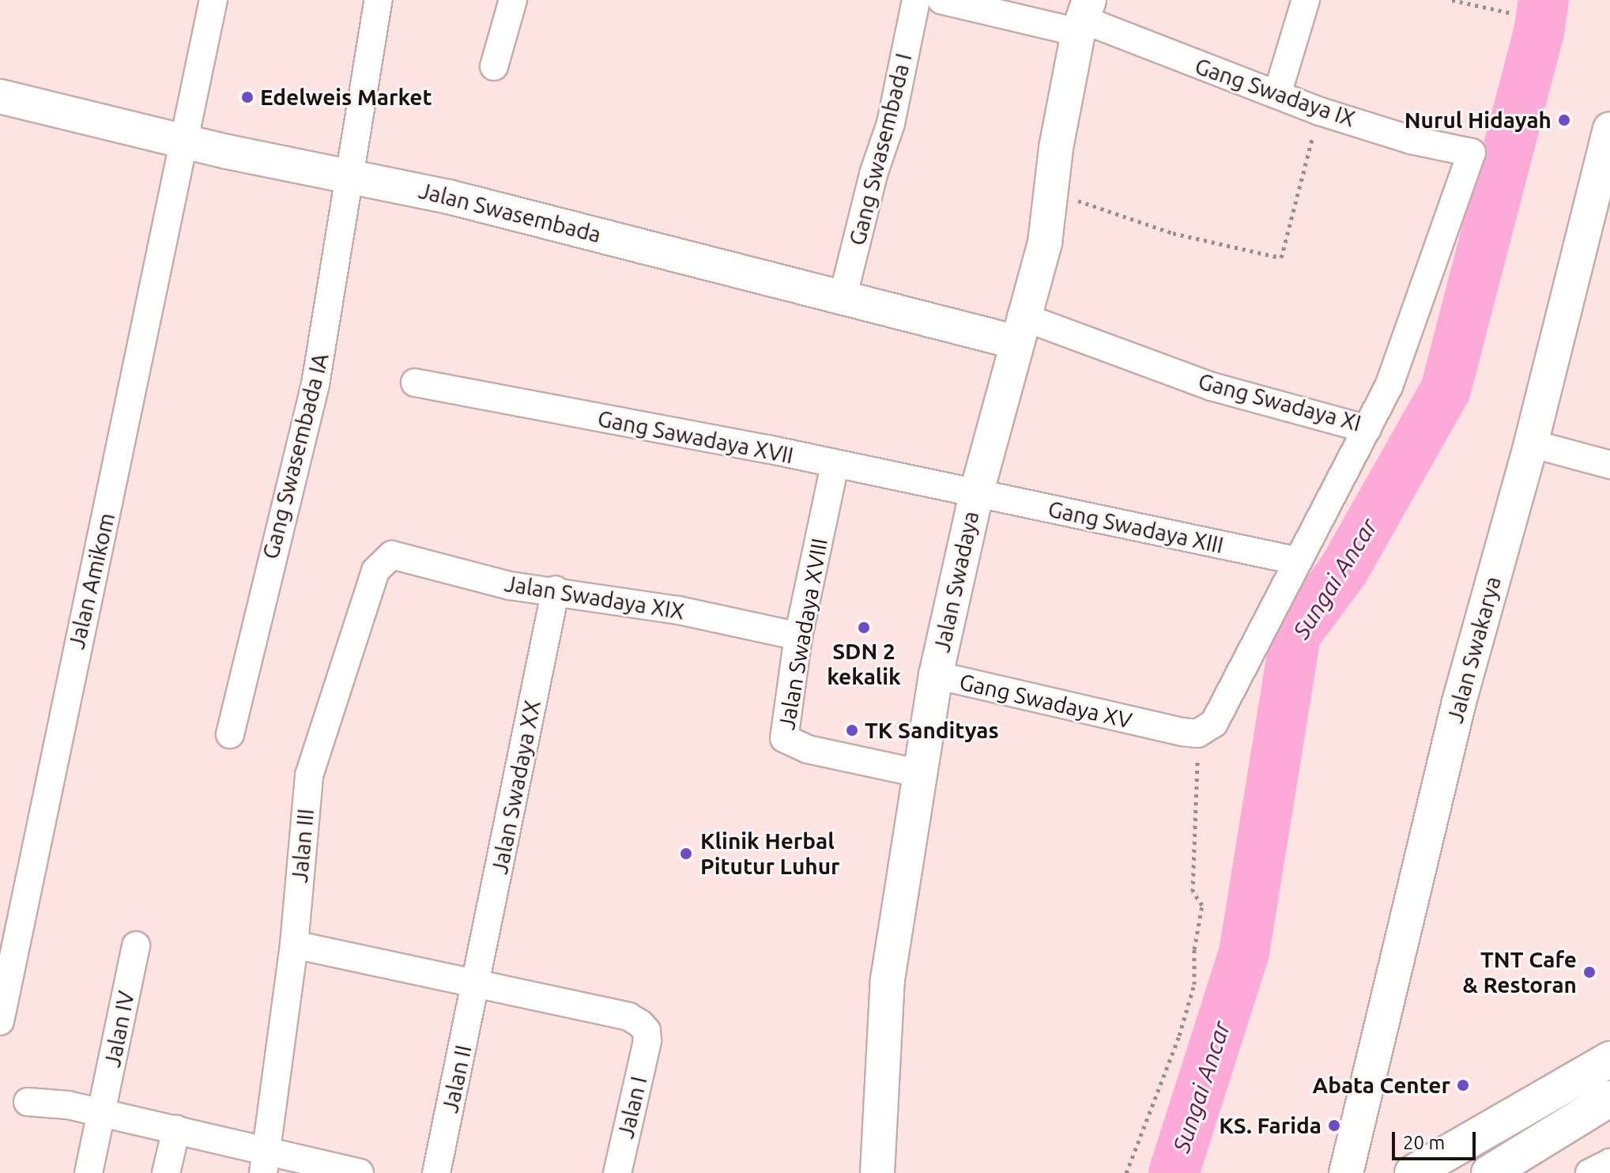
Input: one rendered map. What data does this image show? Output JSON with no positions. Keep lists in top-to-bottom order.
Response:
{
  "streets": {
    "street": [
      "Gang Swadaya IX",
      "Gang Swasembada I",
      "Jalan Swasembada",
      "Gang Swadaya XI",
      "Gang Sawadaya XVII",
      "Gang Swasembada IA",
      "Gang Swadaya XIII",
      "Jalan Amikom",
      "Jalan Swadaya",
      "Jalan Swadaya XIX",
      "Jalan Swadaya XVIII",
      "Jalan Swakarya",
      "Gang Swadaya XV",
      "Jalan Swadaya XX",
      "Jalan III",
      "Jalan IV",
      "Jalan II",
      "Jalan I"
    ]
  },
  "crossings": [
    ["Gang Swadaya IX", "Gang Swadaya XI"],
    ["Gang Swadaya IX", "Jalan Swadaya"],
    ["Gang Swasembada I", "Jalan Swasembada"],
    ["Jalan Swasembada", "Gang Swadaya XI"],
    ["Jalan Swasembada", "Gang Swasembada IA"],
    ["Jalan Swasembada", "Jalan Amikom"],
    ["Jalan Swasembada", "Jalan Swadaya"],
    ["Gang Swadaya XI", "Jalan Swadaya"],
    ["Gang Sawadaya XVII", "Gang Swadaya XIII"],
    ["Gang Sawadaya XVII", "Jalan Swadaya"],
    ["Gang Sawadaya XVII", "Jalan Swadaya XVIII"],
    ["Gang Swadaya XIII", "Jalan Swadaya"],
    ["Jalan Swadaya", "Jalan Swadaya XVIII"],
    ["Jalan Swadaya", "Gang Swadaya XV"],
    ["Jalan Swadaya XIX", "Jalan Swadaya XVIII"],
    ["Jalan Swadaya XIX", "Jalan Swadaya XX"],
    ["Jalan Swadaya XIX", "Jalan III"],
    ["Jalan Swadaya XX", "Jalan II"],
    ["Jalan Swadaya XX", "Jalan I"],
    ["Jalan II", "Jalan I"]
  ],
  "water": ["Sungai Ancar"],
  "places": [
    "Edelweis Market",
    "Nurul Hidayah",
    "SDN 2 kekalik",
    "TK Sandityas",
    "Klinik Herbal Pitutur Luhur",
    "TNT Cafe & Restoran",
    "Abata Center",
    "KS. Farida"
  ],
  "scale_bar": "20 m"
}
